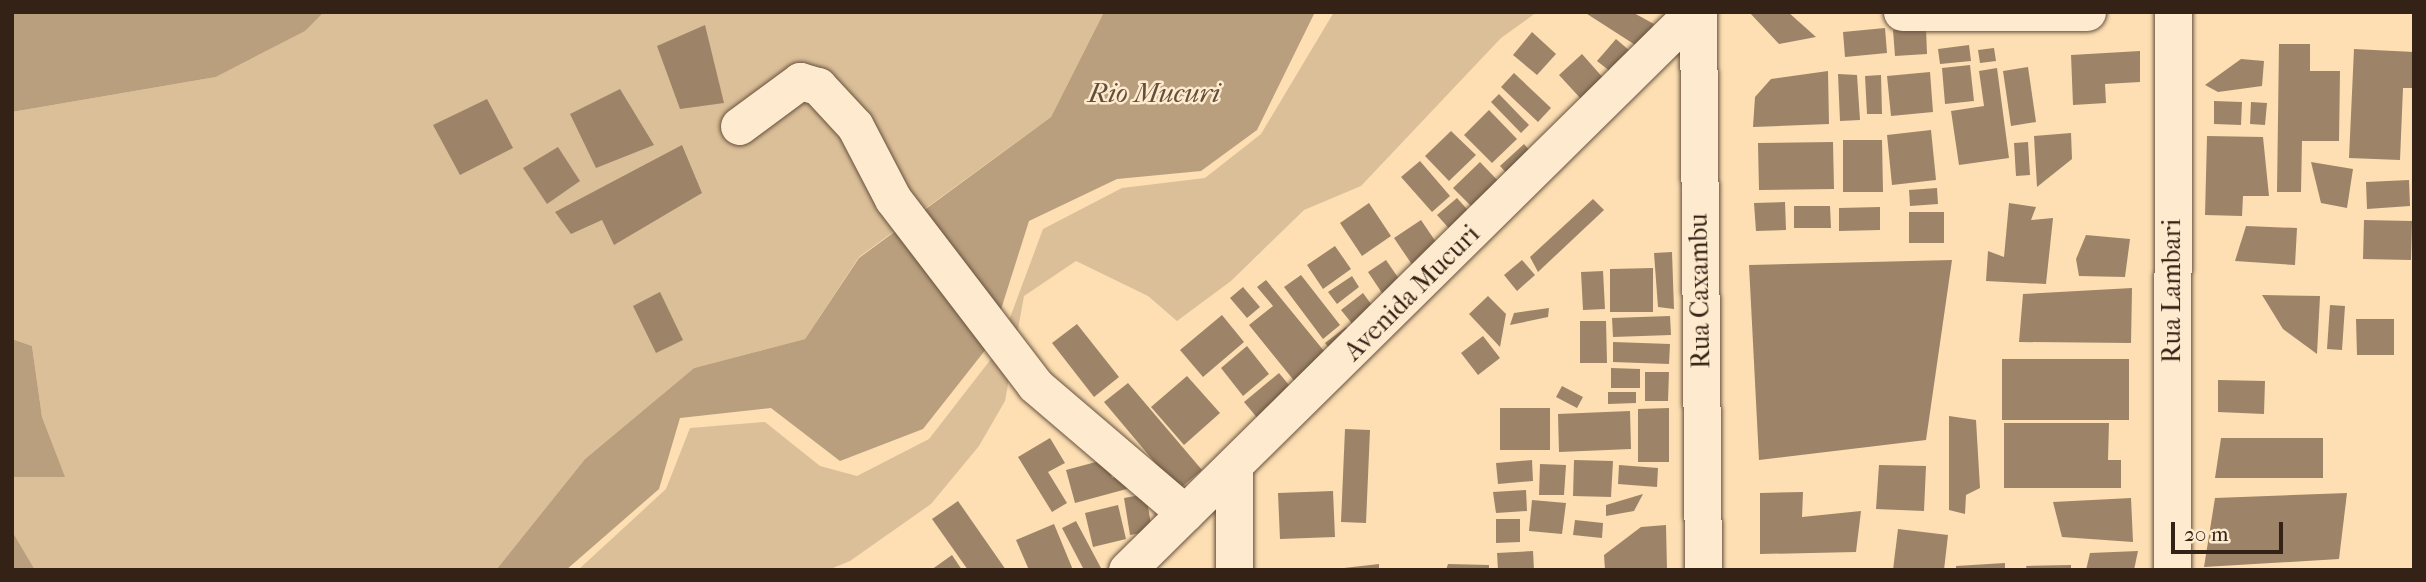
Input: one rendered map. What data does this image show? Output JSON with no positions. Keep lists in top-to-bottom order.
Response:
{
  "streets": {
    "street": ["Rua Caxambu", "Rua Lambari", "Avenida Mucuri"]
  },
  "crossings": [
    ["Rua Caxambu", "Avenida Mucuri"]
  ],
  "water": ["Rio Mucuri"],
  "scale_bar": "20 m"
}
